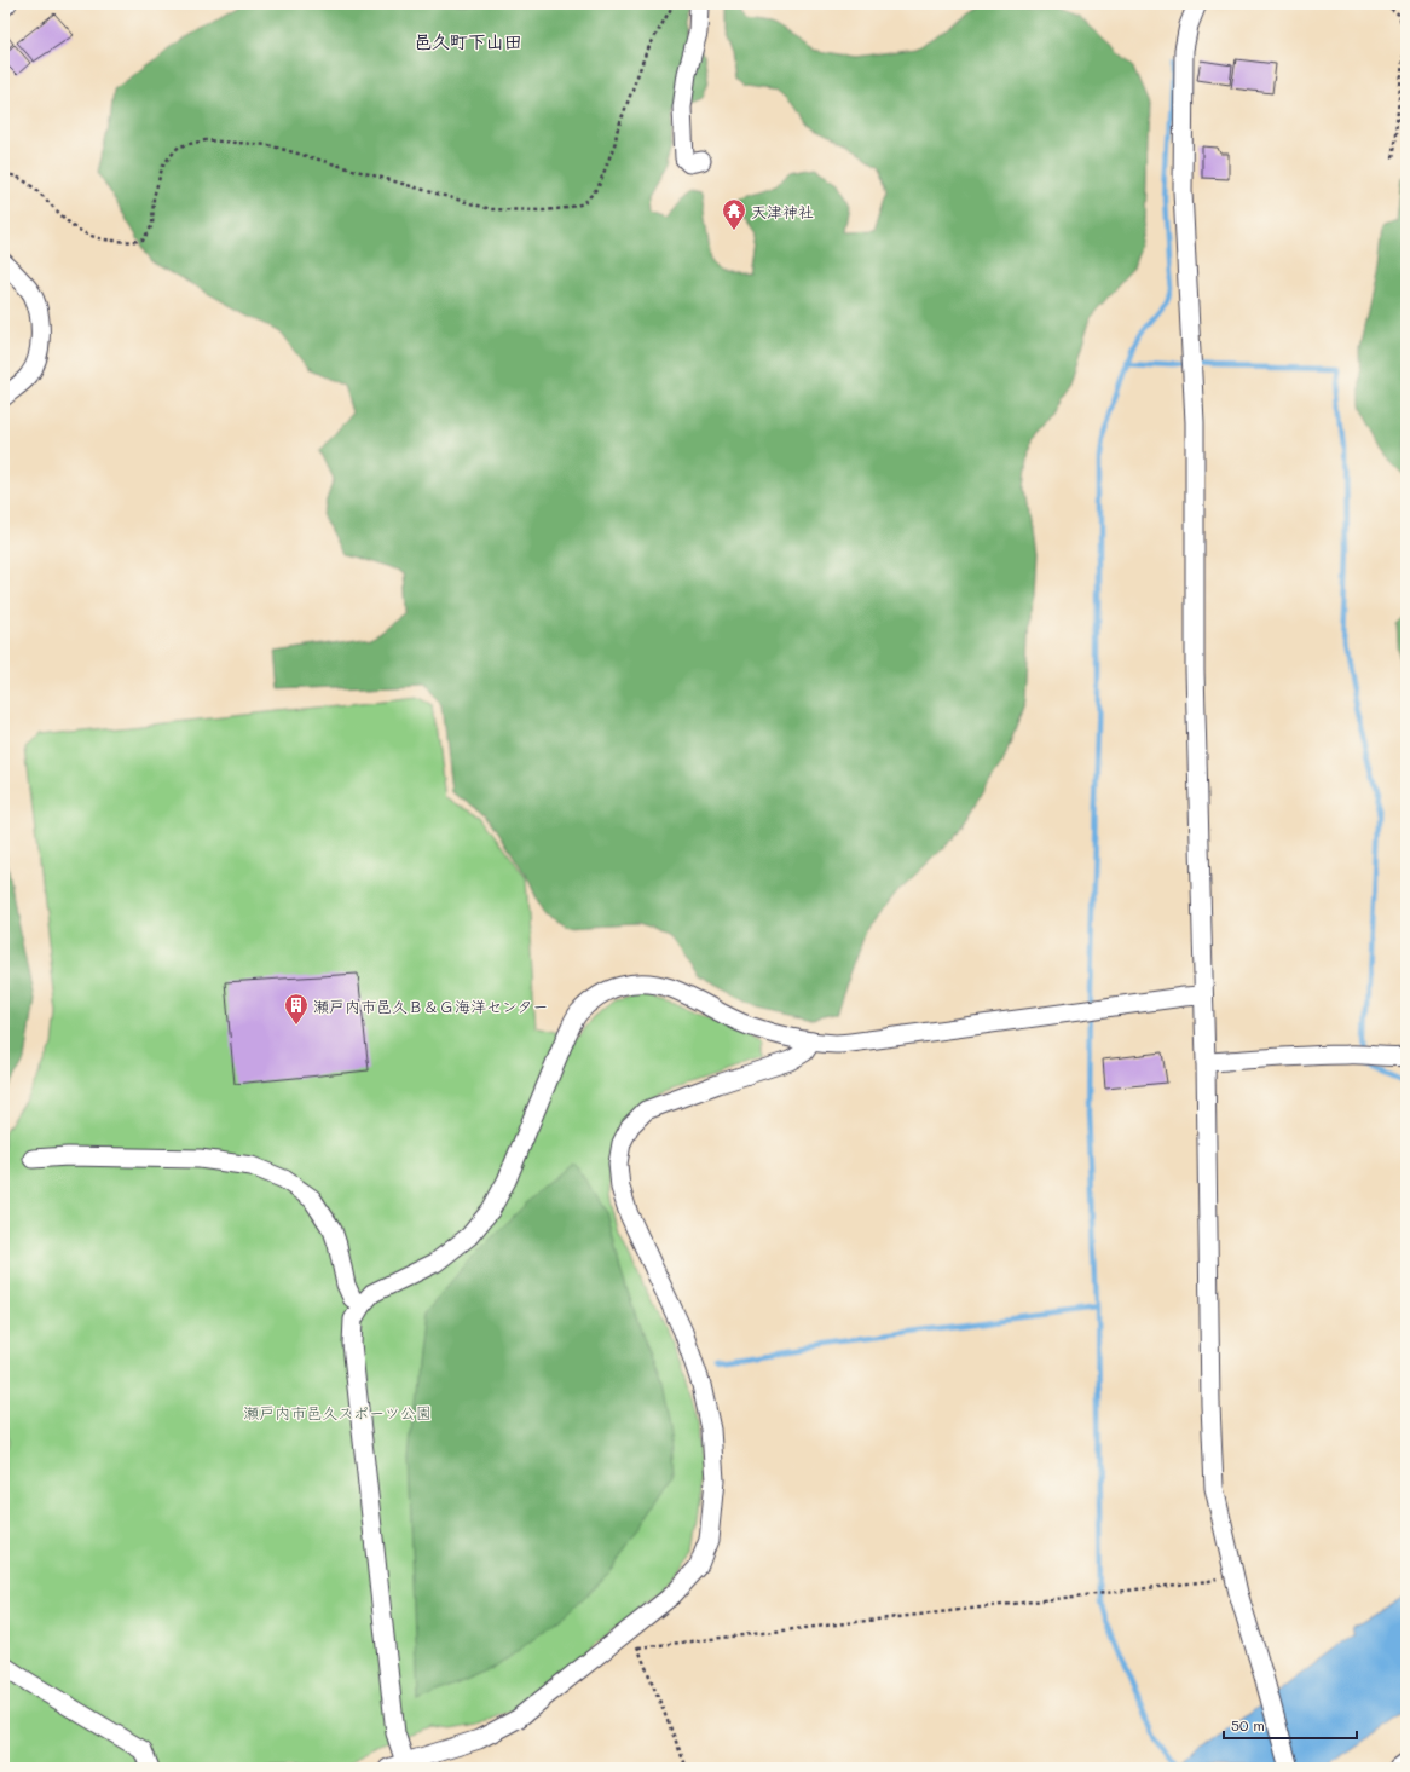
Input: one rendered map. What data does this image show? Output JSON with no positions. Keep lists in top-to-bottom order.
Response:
{
  "districts": ["邑久町下山田"],
  "parks": ["瀬戸内市邑久スポーツ公園"],
  "places": {
    "temple": ["天津神社"],
    "building": ["瀬戸内市邑久Ｂ＆Ｇ海洋センター"]
  },
  "scale_bar": "50 m"
}
